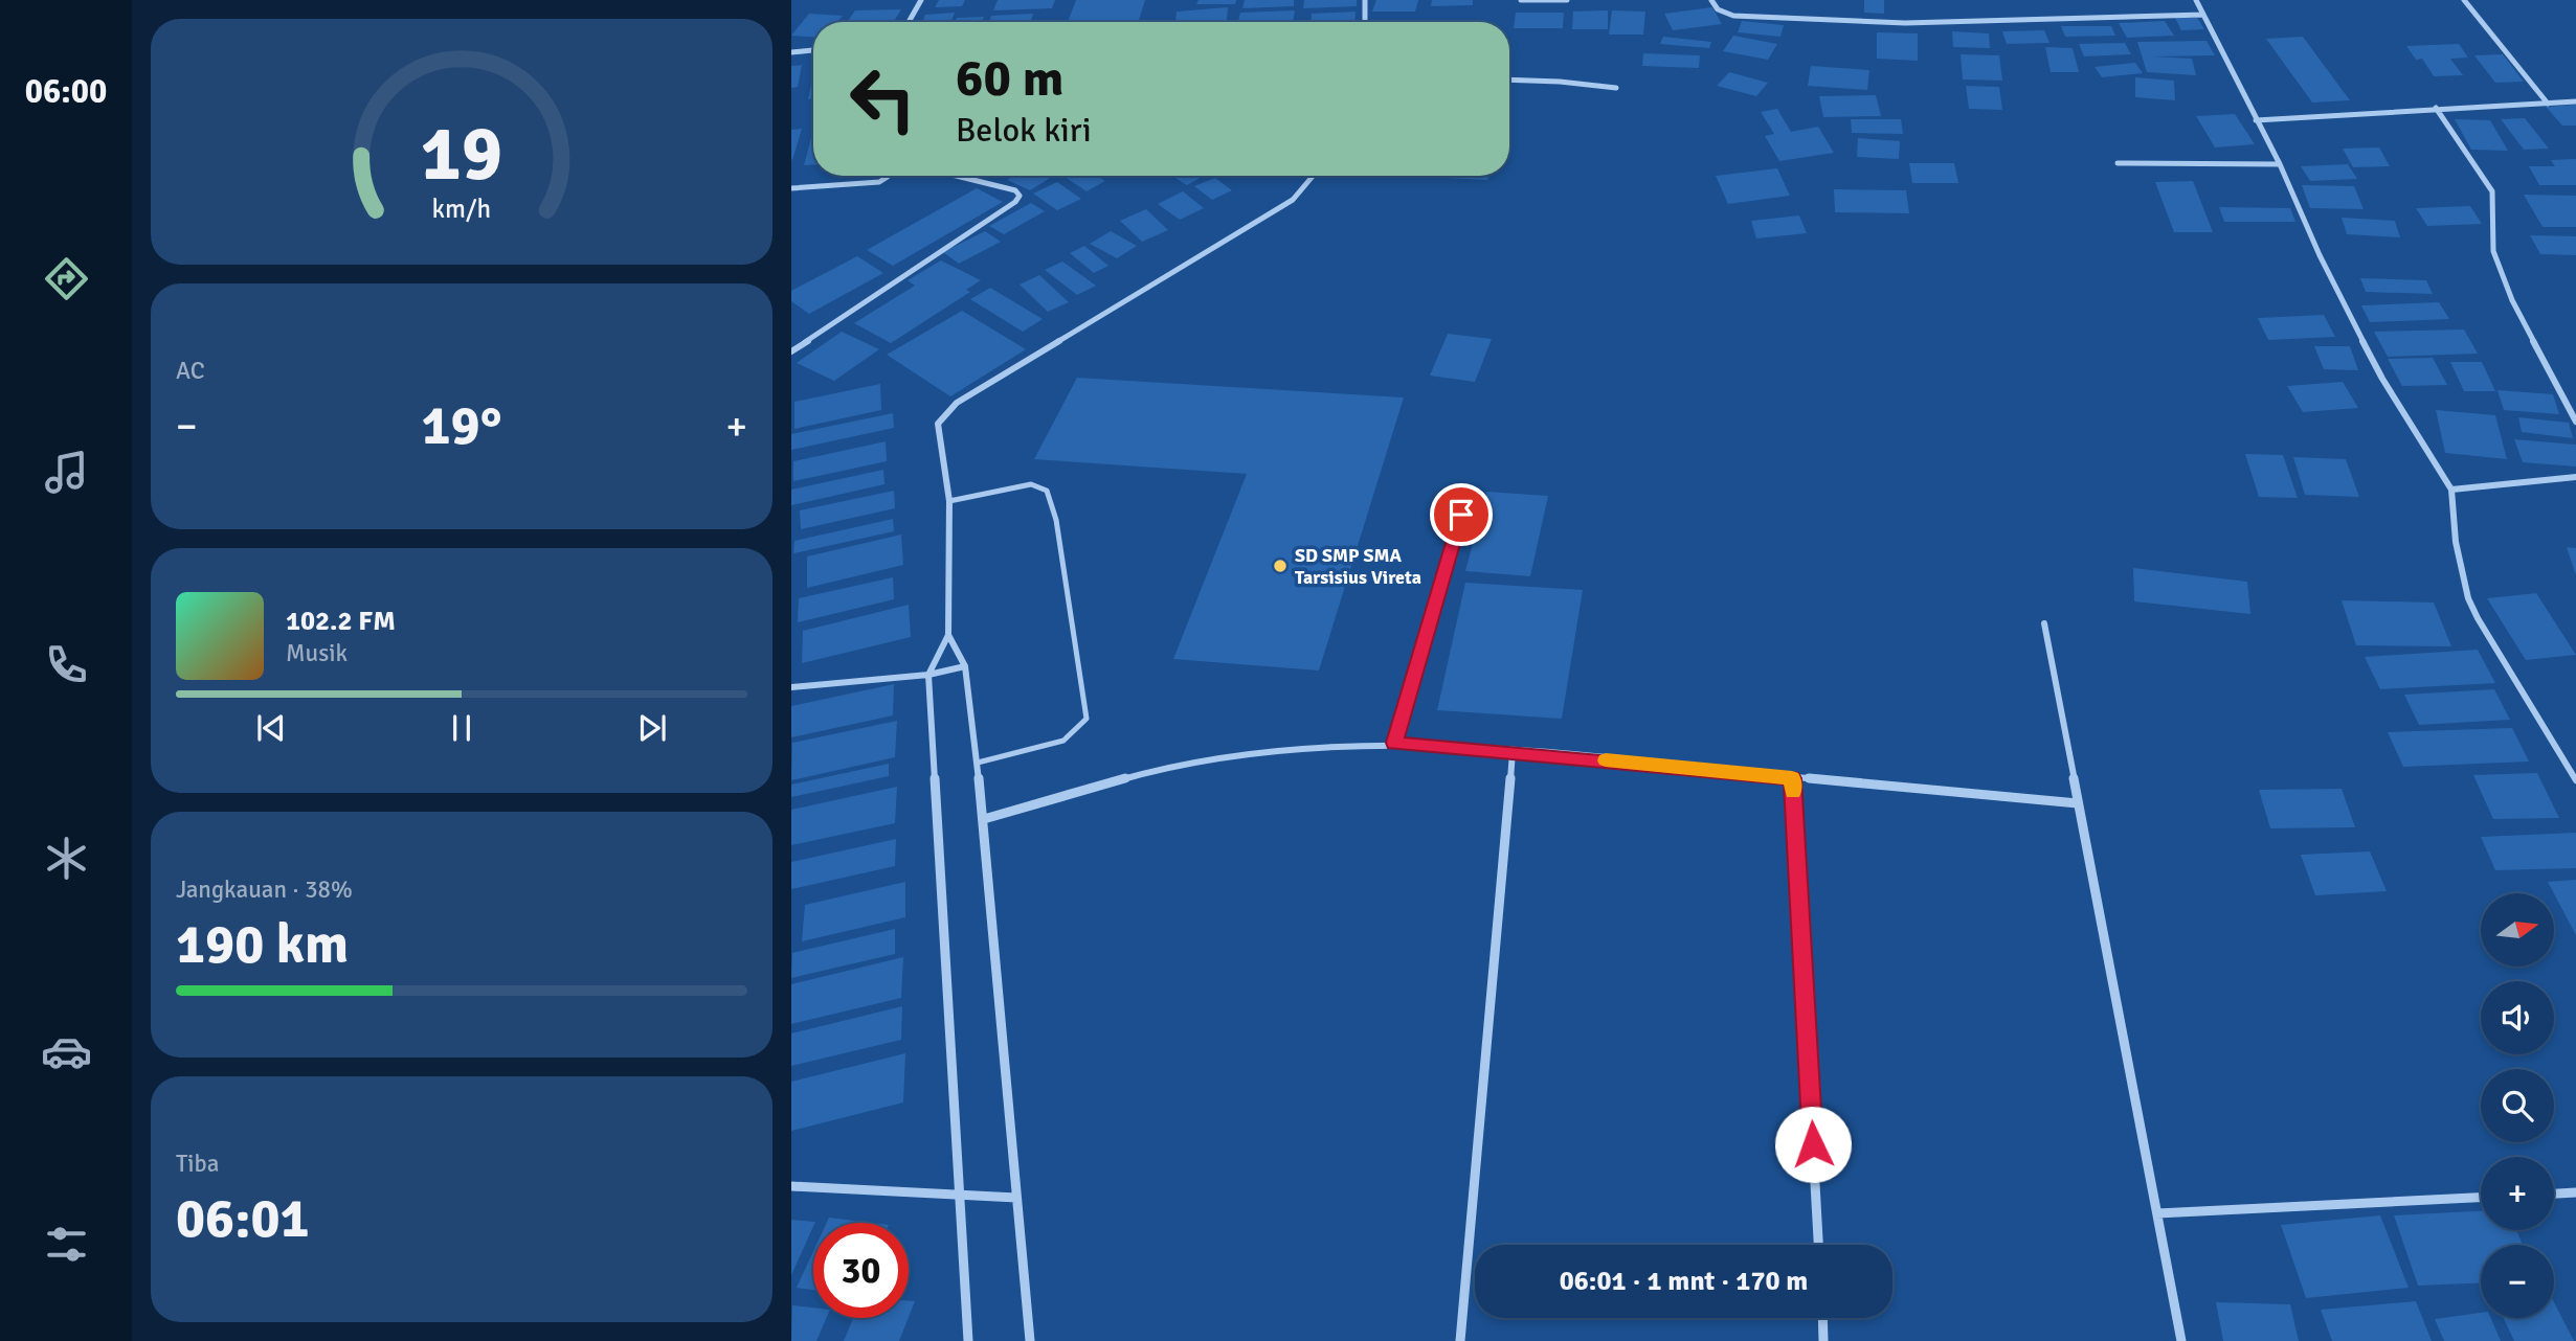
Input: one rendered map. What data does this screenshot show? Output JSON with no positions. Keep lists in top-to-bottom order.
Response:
{
  "places": ["SD SMP SMA Tarsisius Vireta"],
  "north": "right",
  "page": {
    "tabs": "06:00",
    "turn": ["60 m", "Belok kiri"],
    "tile": [
      "AC",
      ["Jangkauan · 38%", "190 km"],
      ["Tiba", "06:01"]
    ],
    "heat": ["−", "19°", "+"],
    "song": ["102.2 FM", "Musik"],
    "map_buttons": ["+", "−"],
    "limit": "30",
    "trip": "06:01 · 1 mnt · 170 m",
    "gauge": ["19", "km/h"]
  }
}
